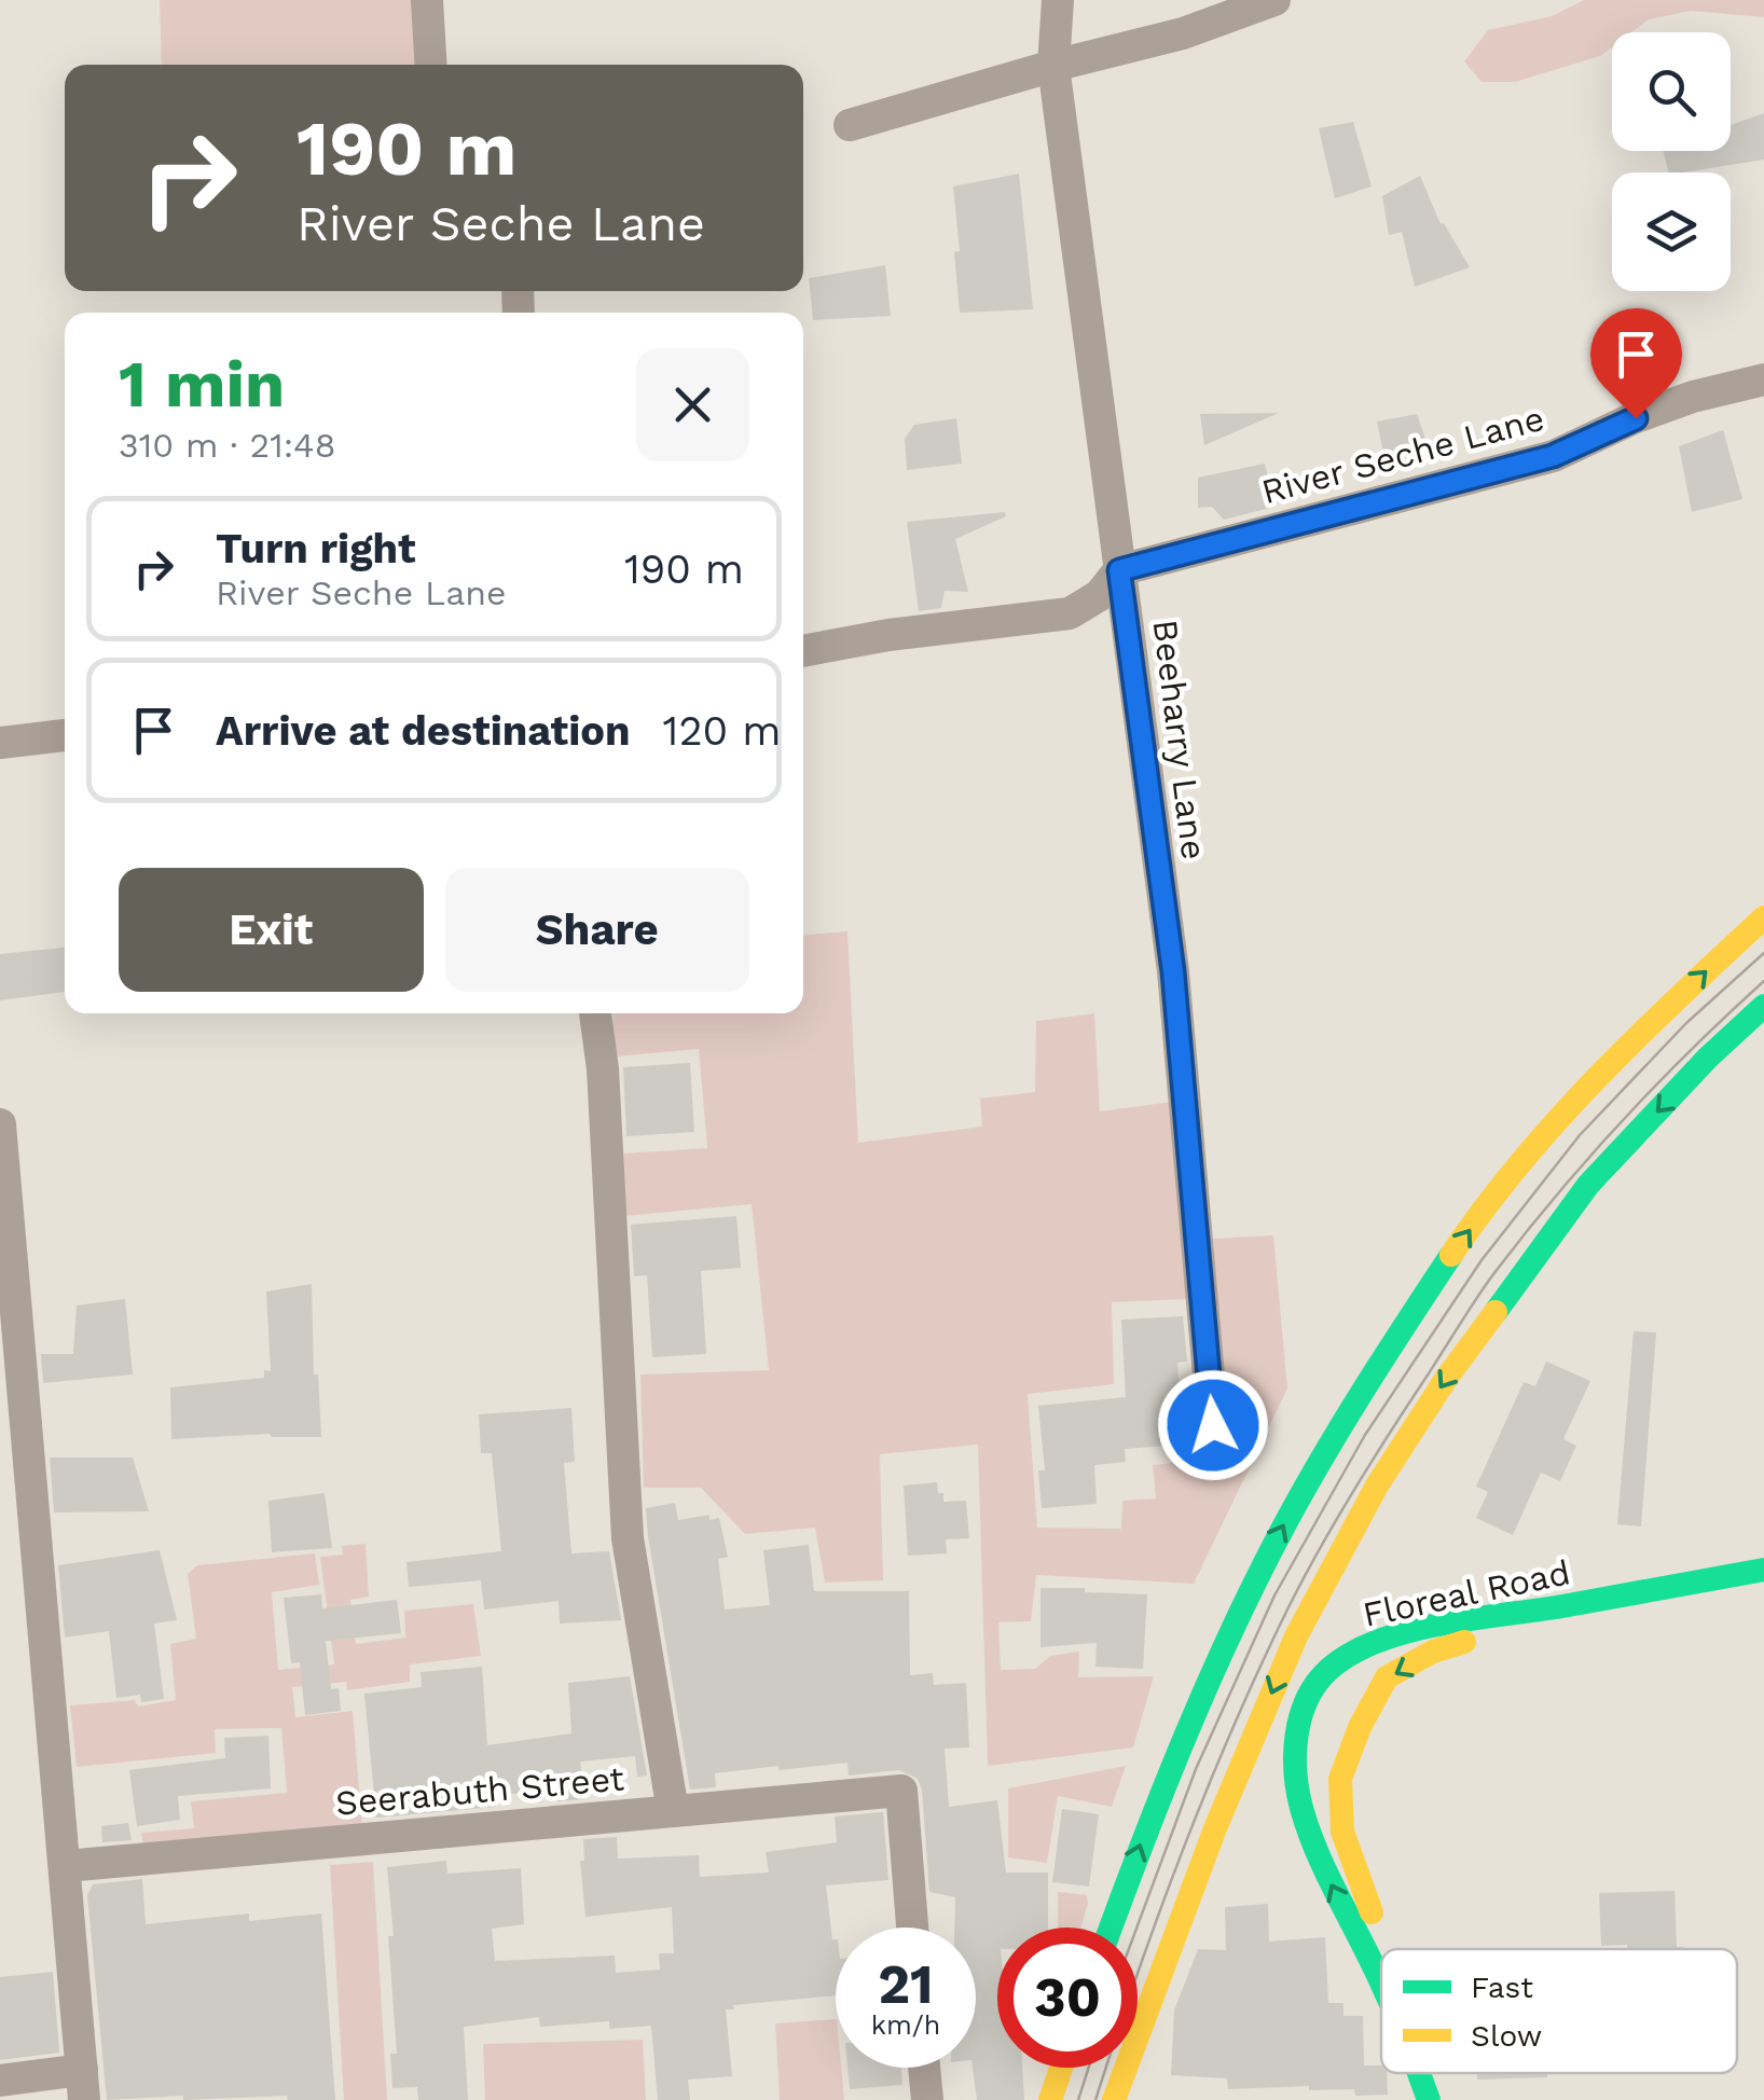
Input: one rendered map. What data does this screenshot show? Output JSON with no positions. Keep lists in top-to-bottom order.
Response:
{
  "streets": {
    "street": [
      "River Seche Lane",
      "Beeharry Lane",
      "Floreal Road",
      "Seerabuth Street"
    ]
  },
  "crossings": [
    ["River Seche Lane", "Beeharry Lane"]
  ],
  "legend": ["Fast", "Slow"],
  "page": {
    "turn": ["190 m", "River Seche Lane"],
    "heading": ["1 min", "310 m · 21:48"],
    "list": [
      {
        "name": "Turn right",
        "note": "River Seche Lane",
        "value": "190 m"
      },
      {
        "name": "Arrive at destination",
        "value": "120 m"
      }
    ],
    "buttons": ["Exit", "Share"],
    "speed": "21 km/h",
    "limit": "30"
  }
}
